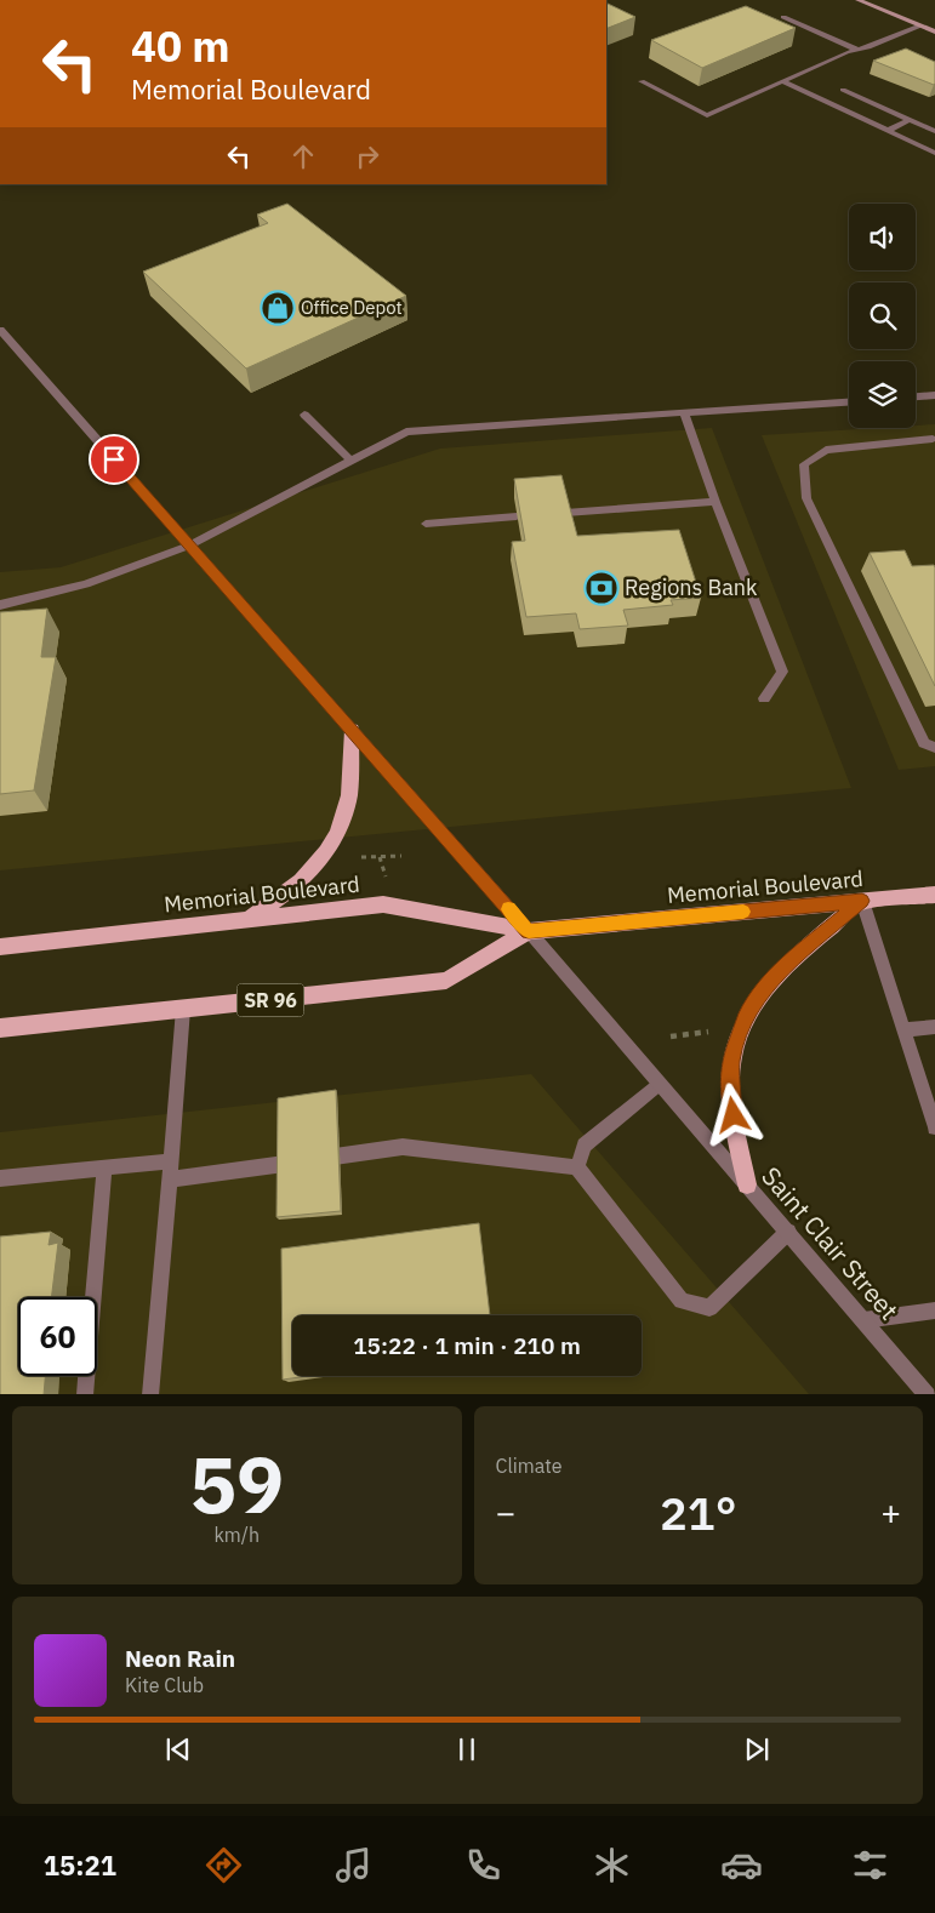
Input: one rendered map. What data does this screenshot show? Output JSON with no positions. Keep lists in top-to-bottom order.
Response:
{
  "streets": {
    "main road": ["Memorial Boulevard", "SR 96"],
    "street": ["Saint Clair Street"]
  },
  "crossings": [
    ["Memorial Boulevard", "Saint Clair Street"]
  ],
  "places": {
    "shop": ["Office Depot"],
    "bank": ["Regions Bank"]
  },
  "page": {
    "turn": ["40 m", "Memorial Boulevard"],
    "limit": "60",
    "trip": "15:22 · 1 min · 210 m",
    "tile": [
      ["59", "km/h"],
      "Climate"
    ],
    "heat": ["−", "21°", "+"],
    "song": ["Neon Rain", "Kite Club"],
    "tabs": "15:21"
  }
}
